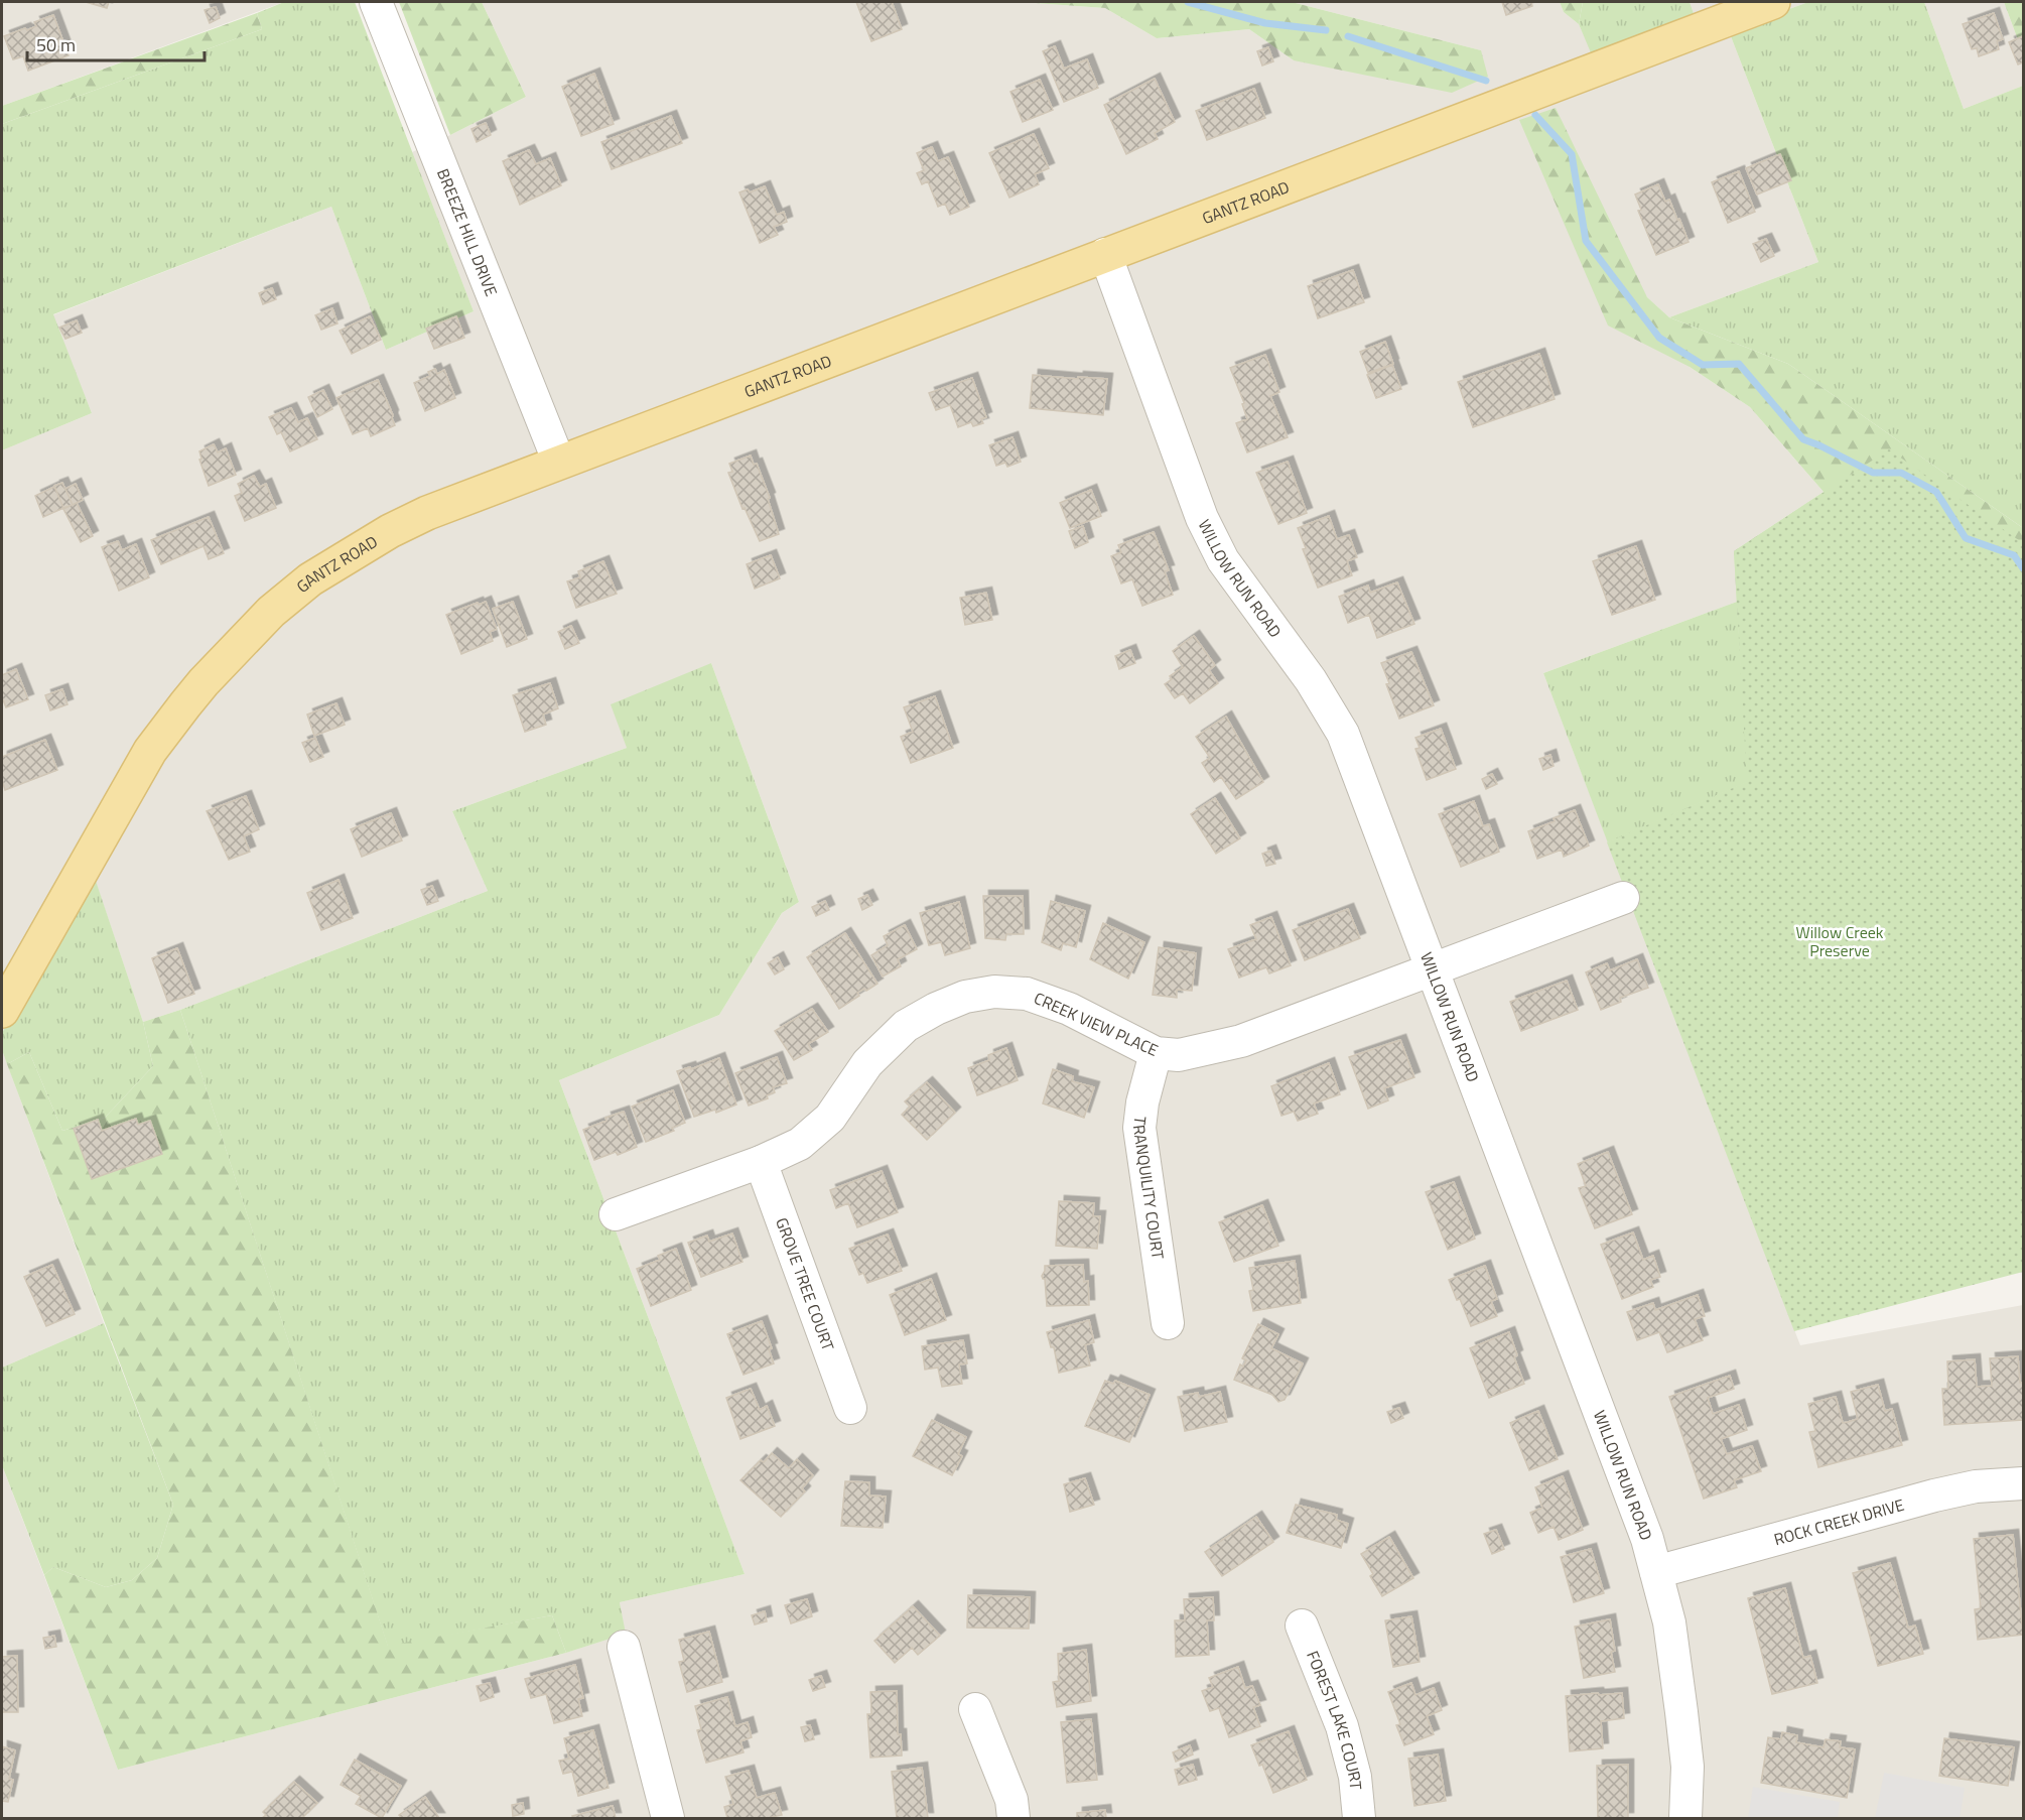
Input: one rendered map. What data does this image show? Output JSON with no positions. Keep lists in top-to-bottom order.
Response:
{
  "streets": {
    "main road": ["GANTZ ROAD"],
    "street": [
      "BREEZE HILL DRIVE",
      "WILLOW RUN ROAD",
      "CREEK VIEW PLACE",
      "TRANQUILITY COURT",
      "GROVE TREE COURT",
      "ROCK CREEK DRIVE",
      "FOREST LAKE COURT"
    ]
  },
  "crossings": [
    ["GANTZ ROAD", "BREEZE HILL DRIVE"],
    ["GANTZ ROAD", "WILLOW RUN ROAD"],
    ["WILLOW RUN ROAD", "CREEK VIEW PLACE"],
    ["WILLOW RUN ROAD", "ROCK CREEK DRIVE"],
    ["CREEK VIEW PLACE", "TRANQUILITY COURT"],
    ["CREEK VIEW PLACE", "GROVE TREE COURT"]
  ],
  "parks": ["Willow Creek Preserve"],
  "scale_bar": "50 m"
}
